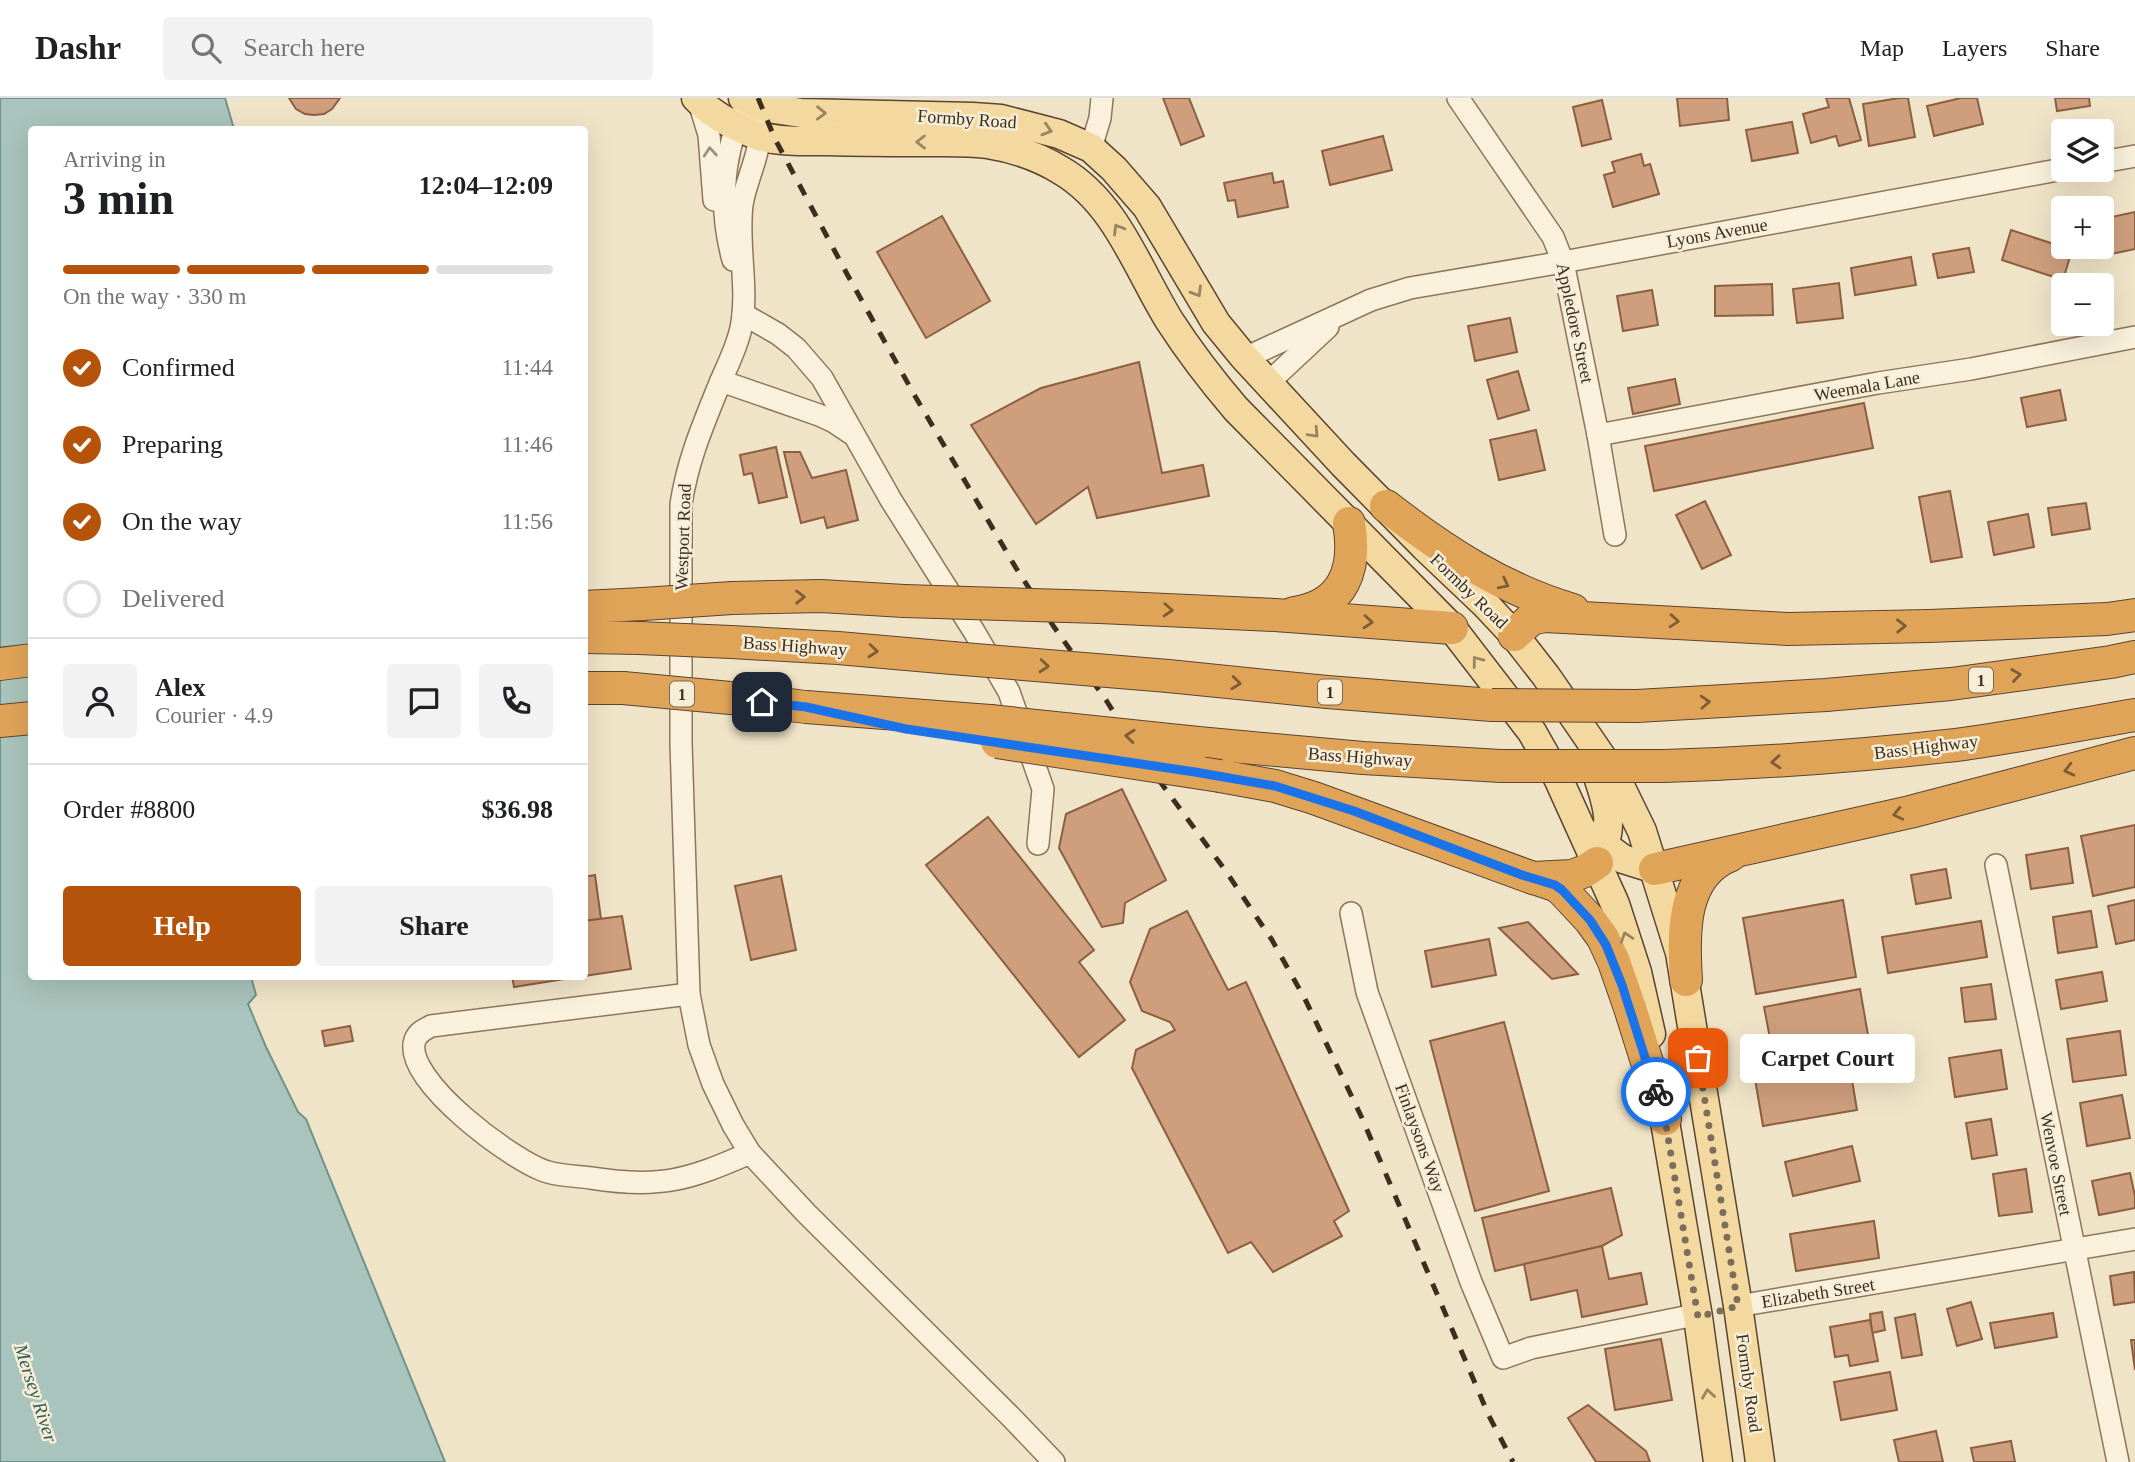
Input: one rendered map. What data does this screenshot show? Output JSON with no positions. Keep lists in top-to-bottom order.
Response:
{
  "streets": {
    "highway": ["Bass Highway", "1"],
    "main road": ["Formby Road", "Elizabeth Street"],
    "street": [
      "Lyons Avenue",
      "Appledore Street",
      "Weemala Lane",
      "Westport Road",
      "Finlaysons Way",
      "Wenvoe Street"
    ]
  },
  "crossings": [
    ["Formby Road", "Lyons Avenue"],
    ["Formby Road", "Westport Road"],
    ["Formby Road", "Elizabeth Street"],
    ["Lyons Avenue", "Appledore Street"],
    ["Appledore Street", "Weemala Lane"],
    ["Finlaysons Way", "Elizabeth Street"],
    ["Wenvoe Street", "Elizabeth Street"]
  ],
  "water": ["Mersey River"],
  "places": ["Carpet Court"],
  "page": {
    "header": "Dashr",
    "search": "Search here",
    "nav": ["Map", "Layers", "Share"],
    "map_buttons": ["+", "−"],
    "heading": ["3 min", "Arriving in", "12:04–12:09"],
    "panel": [
      "Alex",
      "Courier · 4.9",
      "Order #8800",
      "$36.98"
    ],
    "bar": "On the way · 330 m",
    "list": [
      ["Confirmed", "11:44"],
      ["Preparing", "11:46"],
      ["On the way", "11:56"],
      "Delivered"
    ],
    "buttons": ["Help", "Share"],
    "bubble": "Carpet Court"
  }
}
